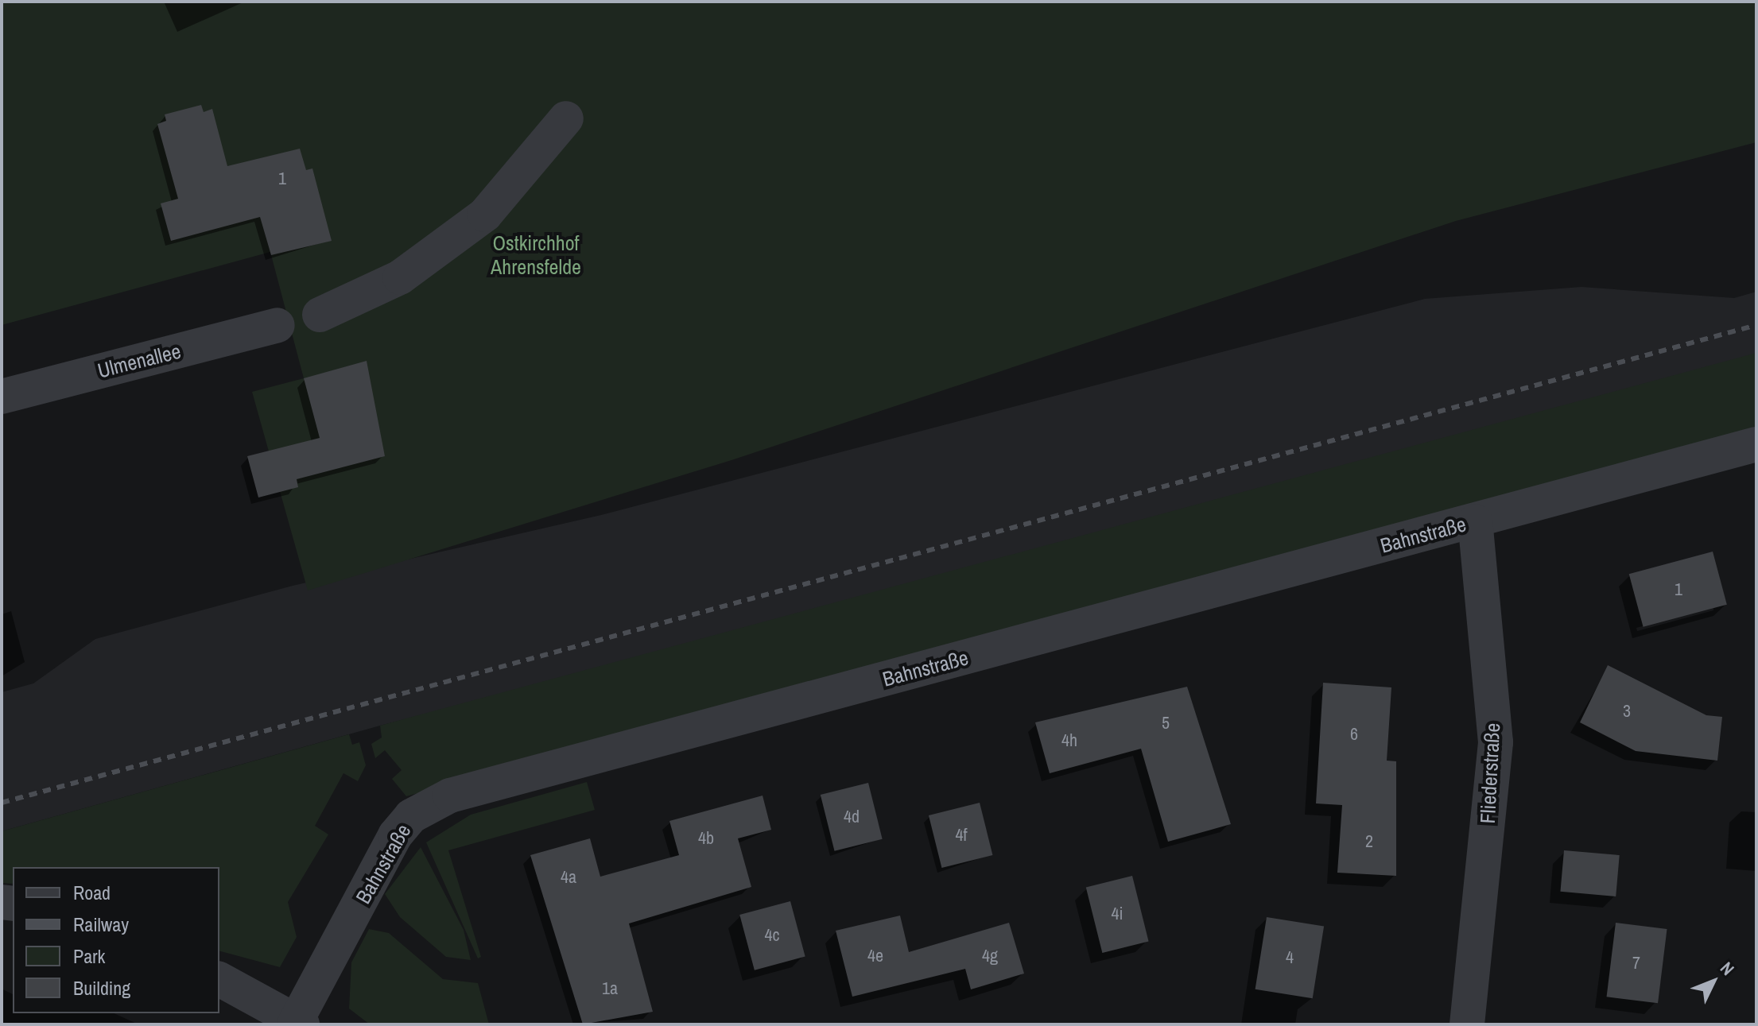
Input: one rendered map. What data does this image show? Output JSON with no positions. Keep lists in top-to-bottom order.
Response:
{
  "streets": {
    "street": ["Ulmenallee", "Bahnstraße", "Fliederstraße"]
  },
  "crossings": [
    ["Bahnstraße", "Fliederstraße"]
  ],
  "parks": ["Ostkirchhof Ahrensfelde"],
  "house_numbers": [
    "1",
    "1",
    "3",
    "5",
    "6",
    "4h",
    "4d",
    "4f",
    "4b",
    "2",
    "4a",
    "4i",
    "4c",
    "4e",
    "4g",
    "4",
    "7",
    "1a"
  ],
  "legend": [
    "Road",
    "Railway",
    "Park",
    "Building"
  ],
  "north": "top right"
}
